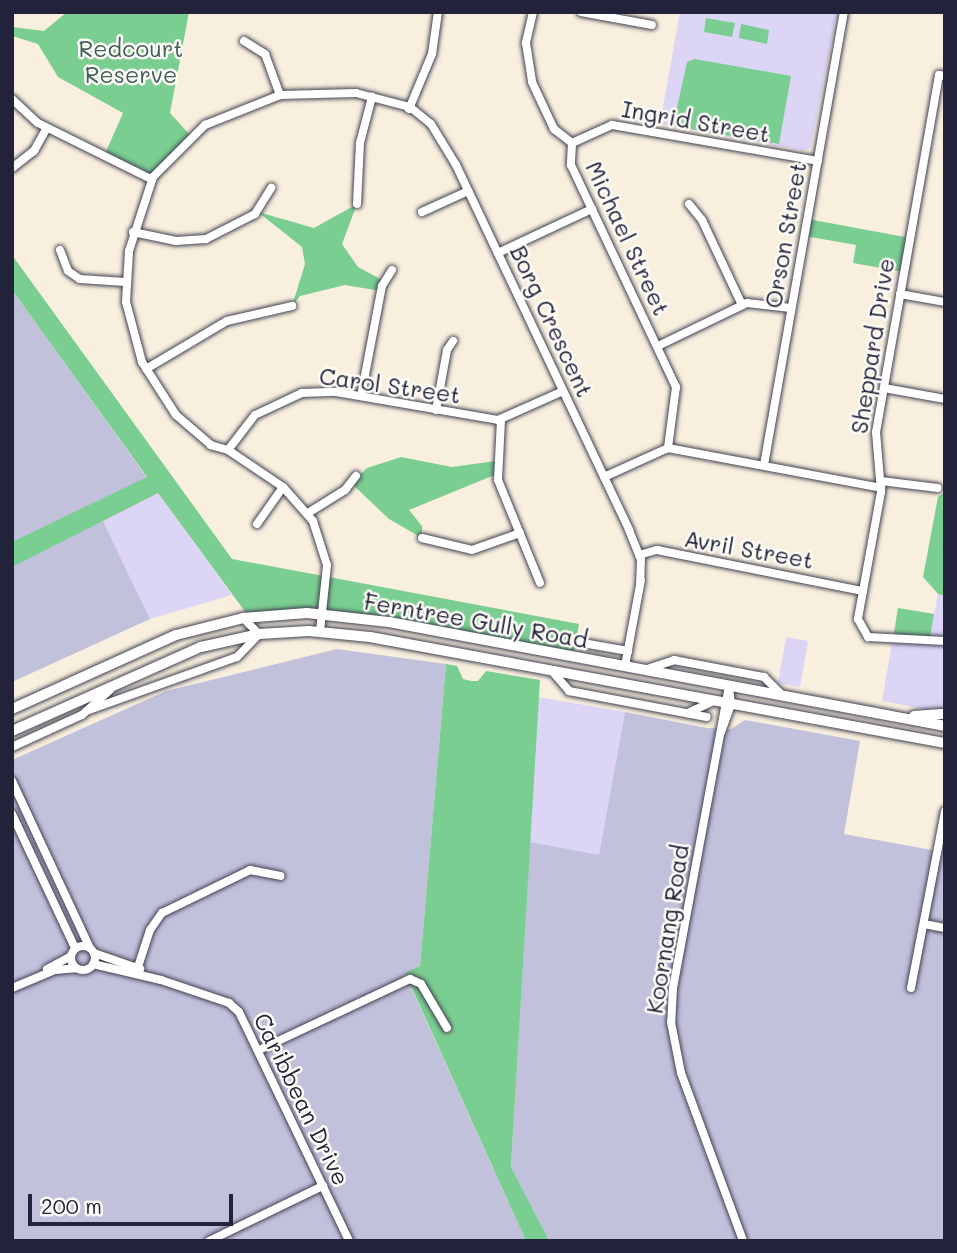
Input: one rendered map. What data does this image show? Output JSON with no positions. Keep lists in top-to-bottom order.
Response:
{
  "streets": {
    "main road": ["Ferntree Gully Road"],
    "street": [
      "Ingrid Street",
      "Orson Street",
      "Michael Street",
      "Borg Crescent",
      "Sheppard Drive",
      "Carol Street",
      "Avril Street",
      "Koornang Road",
      "Caribbean Drive"
    ]
  },
  "crossings": [
    ["Ingrid Street", "Orson Street"],
    ["Ingrid Street", "Michael Street"],
    ["Borg Crescent", "Carol Street"],
    ["Borg Crescent", "Avril Street"],
    ["Borg Crescent", "Ferntree Gully Road"],
    ["Sheppard Drive", "Avril Street"],
    ["Ferntree Gully Road", "Koornang Road"]
  ],
  "parks": ["Redcourt Reserve"],
  "scale_bar": "200 m"
}
